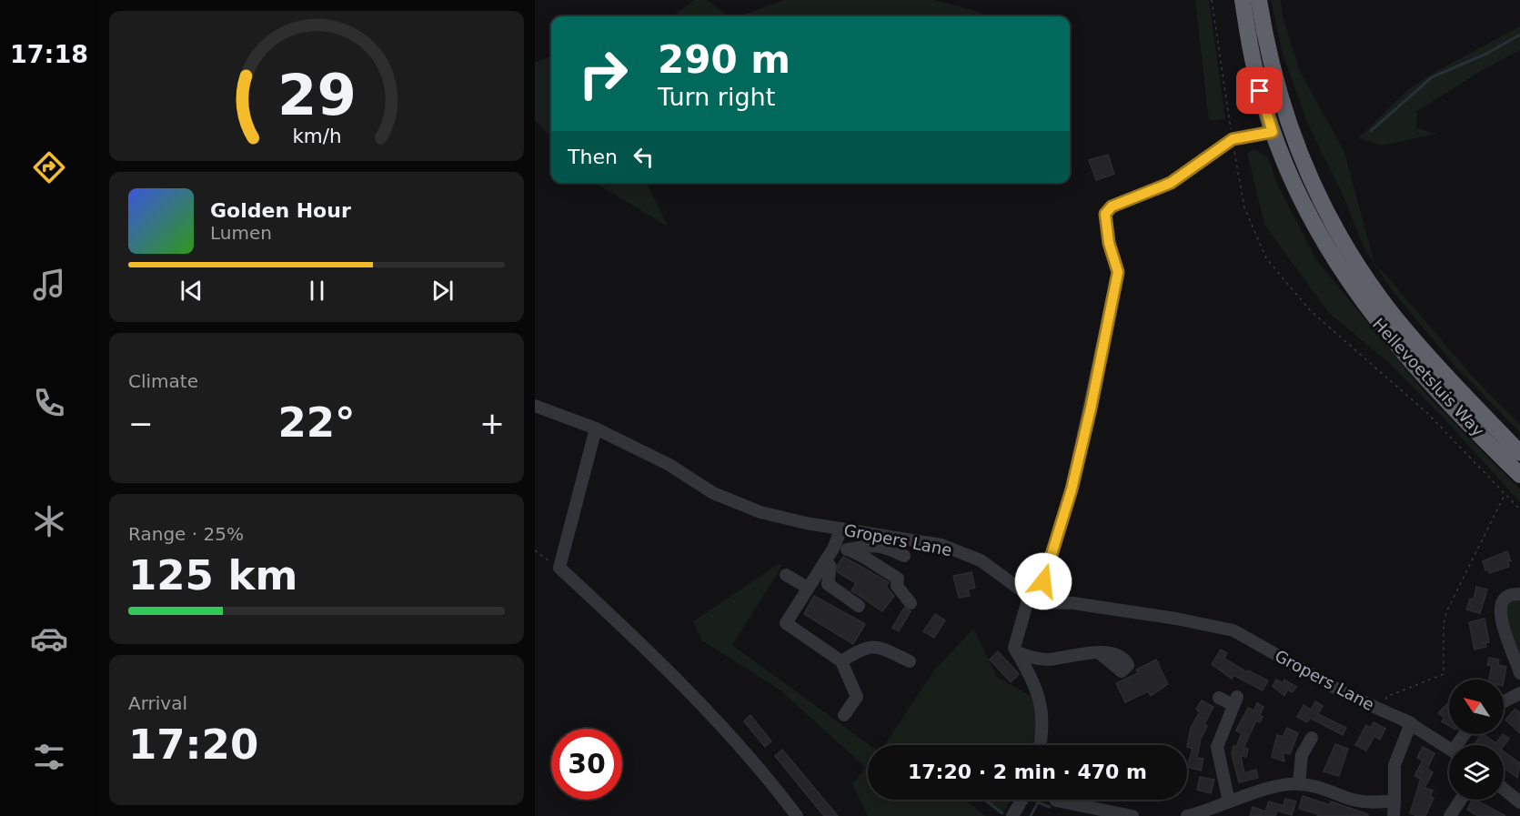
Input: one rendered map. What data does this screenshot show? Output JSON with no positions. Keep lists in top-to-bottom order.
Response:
{
  "streets": {
    "highway": ["Hellevoetsluis Way"],
    "street": ["Gropers Lane"]
  },
  "north": "top left",
  "page": {
    "tabs": "17:18",
    "turn": ["290 m", "Turn right"],
    "then": "Then",
    "song": ["Golden Hour", "Lumen"],
    "tile": [
      "Climate",
      ["Range · 25%", "125 km"],
      ["Arrival", "17:20"]
    ],
    "heat": ["−", "22°", "+"],
    "limit": "30",
    "trip": "17:20 · 2 min · 470 m",
    "gauge": ["29", "km/h"]
  }
}
